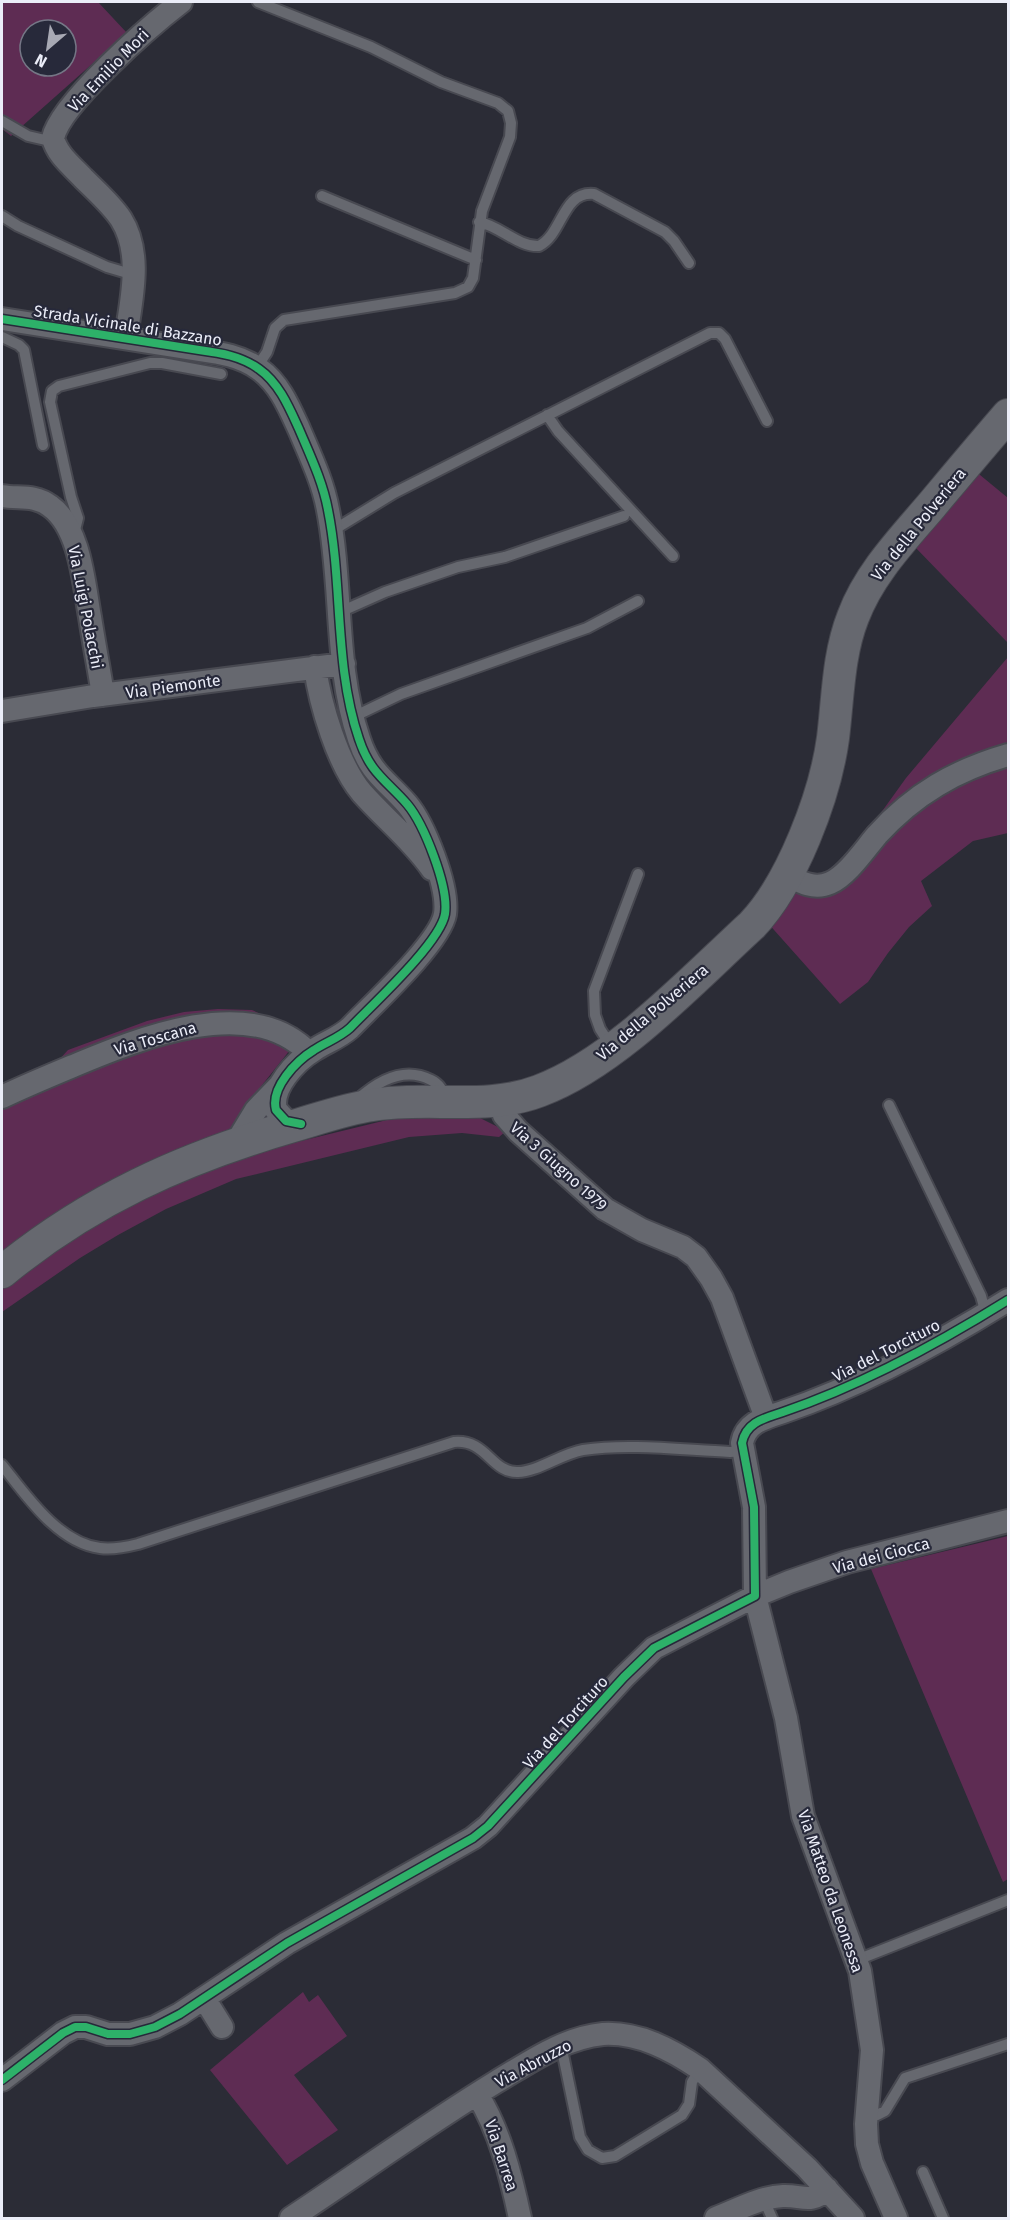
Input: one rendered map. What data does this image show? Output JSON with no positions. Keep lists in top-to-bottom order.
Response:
{
  "streets": {
    "main road": ["Via della Polveriera"],
    "street": [
      "Via Emilio Mori",
      "Strada Vicinale di Bazzano",
      "Via Luigi Polacchi",
      "Via Piemonte",
      "Via Toscana",
      "Via 3 Giugno 1979",
      "Via del Torcituro",
      "Via dei Ciocca",
      "Via Matteo da Leonessa",
      "Via Abruzzo",
      "Via Barrea"
    ]
  },
  "crossings": [
    ["Strada Vicinale di Bazzano", "Via della Polveriera"],
    ["Strada Vicinale di Bazzano", "Via Piemonte"],
    ["Strada Vicinale di Bazzano", "Via Toscana"],
    ["Via della Polveriera", "Via 3 Giugno 1979"],
    ["Via Luigi Polacchi", "Via Piemonte"],
    ["Via 3 Giugno 1979", "Via del Torcituro"],
    ["Via del Torcituro", "Via dei Ciocca"],
    ["Via del Torcituro", "Via Matteo da Leonessa"],
    ["Via dei Ciocca", "Via Matteo da Leonessa"],
    ["Via Abruzzo", "Via Barrea"]
  ],
  "north": "bottom left"
}
